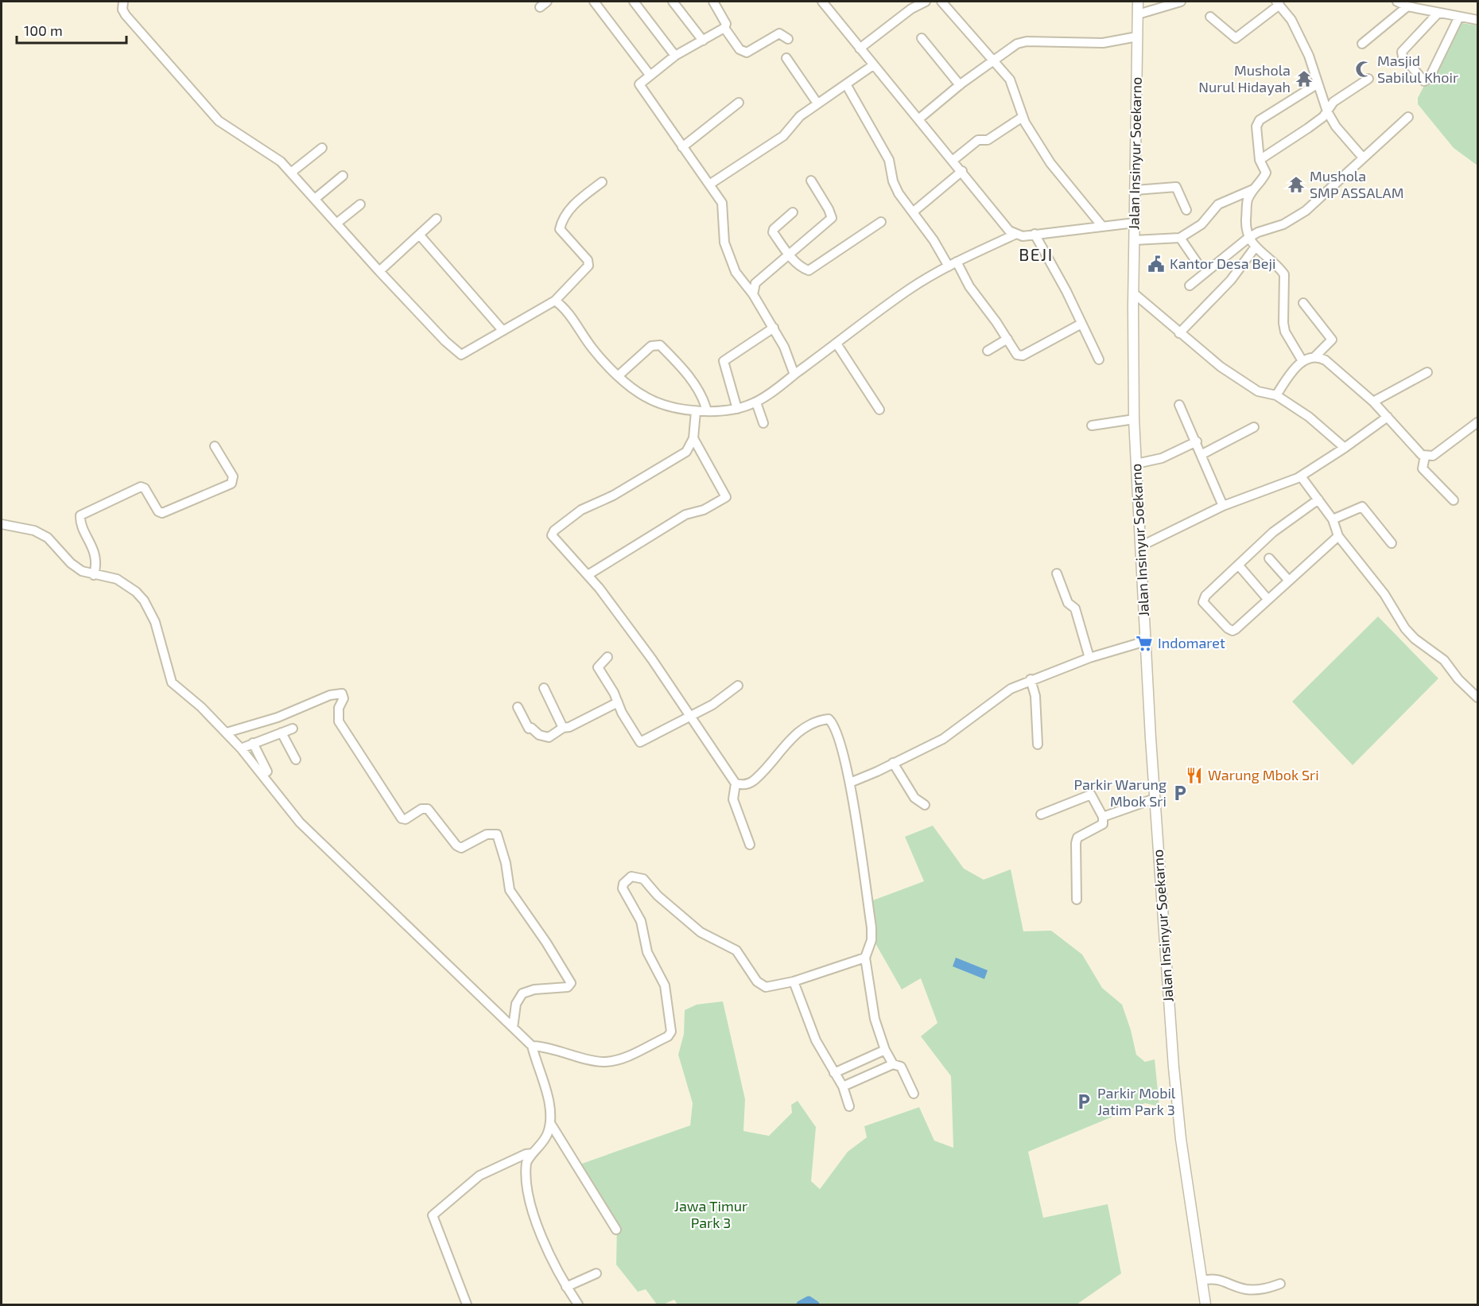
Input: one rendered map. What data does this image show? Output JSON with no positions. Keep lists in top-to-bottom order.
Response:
{
  "streets": {
    "main road": ["Jalan Insinyur Soekarno"]
  },
  "districts": ["BEJI"],
  "parks": ["Jawa Timur Park 3"],
  "places": {
    "mosque": ["Masjid Sabilul Khoir"],
    "temple": ["Mushola Nurul Hidayah", "Mushola SMP ASSALAM"],
    "public building": ["Kantor Desa Beji"],
    "supermarket": ["Indomaret"],
    "restaurant": ["Warung Mbok Sri"],
    "parking": ["Parkir Warung Mbok Sri", "Parkir Mobil Jatim Park 3"]
  },
  "scale_bar": "100 m"
}
